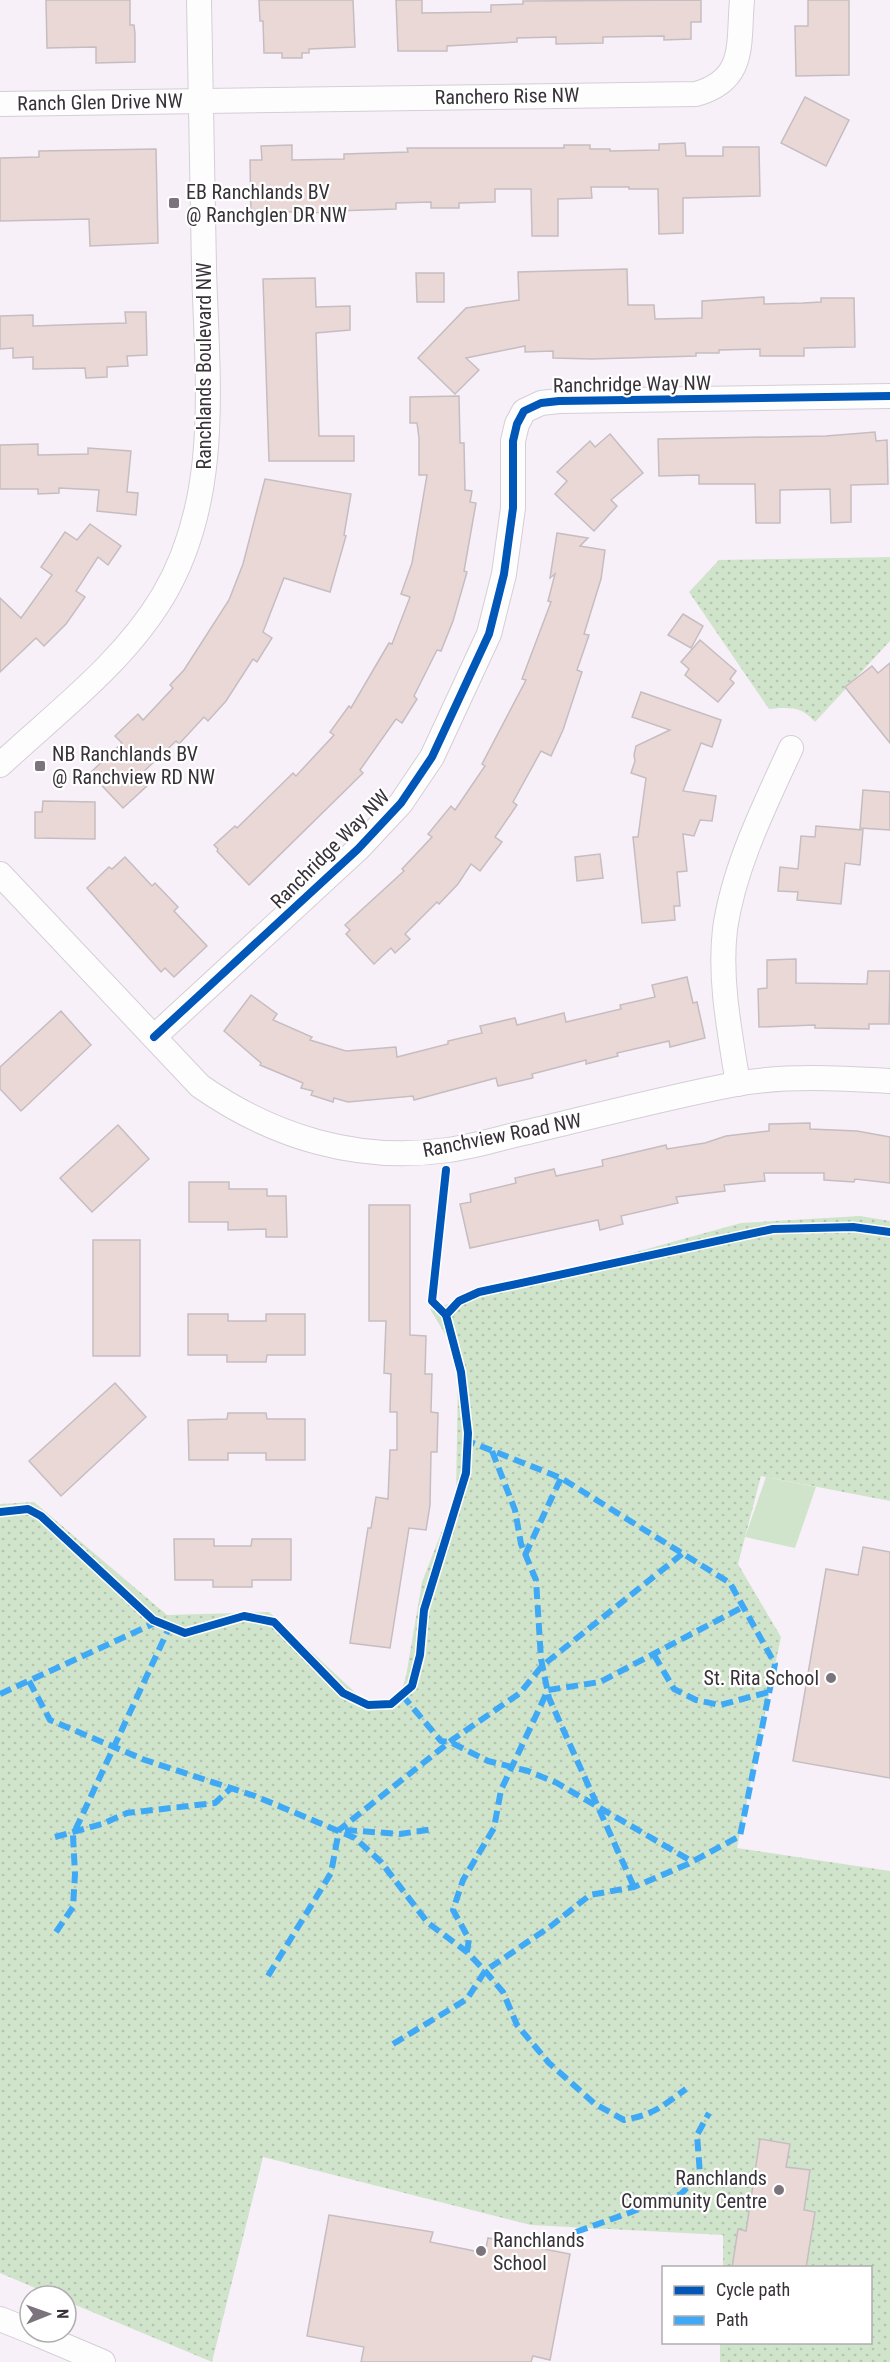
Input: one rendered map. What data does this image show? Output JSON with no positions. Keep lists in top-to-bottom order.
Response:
{
  "streets": {
    "street": [
      "Ranchero Rise NW",
      "Ranch Glen Drive NW",
      "Ranchlands Boulevard NW",
      "Ranchridge Way NW",
      "Ranchview Road NW"
    ]
  },
  "crossings": [
    ["Ranchero Rise NW", "Ranch Glen Drive NW"],
    ["Ranchero Rise NW", "Ranchlands Boulevard NW"],
    ["Ranch Glen Drive NW", "Ranchlands Boulevard NW"],
    ["Ranchridge Way NW", "Ranchview Road NW"]
  ],
  "places": {
    "transit": ["EB Ranchlands BV @ Ranchglen DR NW", "NB Ranchlands BV @ Ranchview RD NW"],
    "other": ["St. Rita School", "Ranchlands Community Centre", "Ranchlands School"]
  },
  "legend": ["Cycle path", "Path"],
  "north": "right"
}
